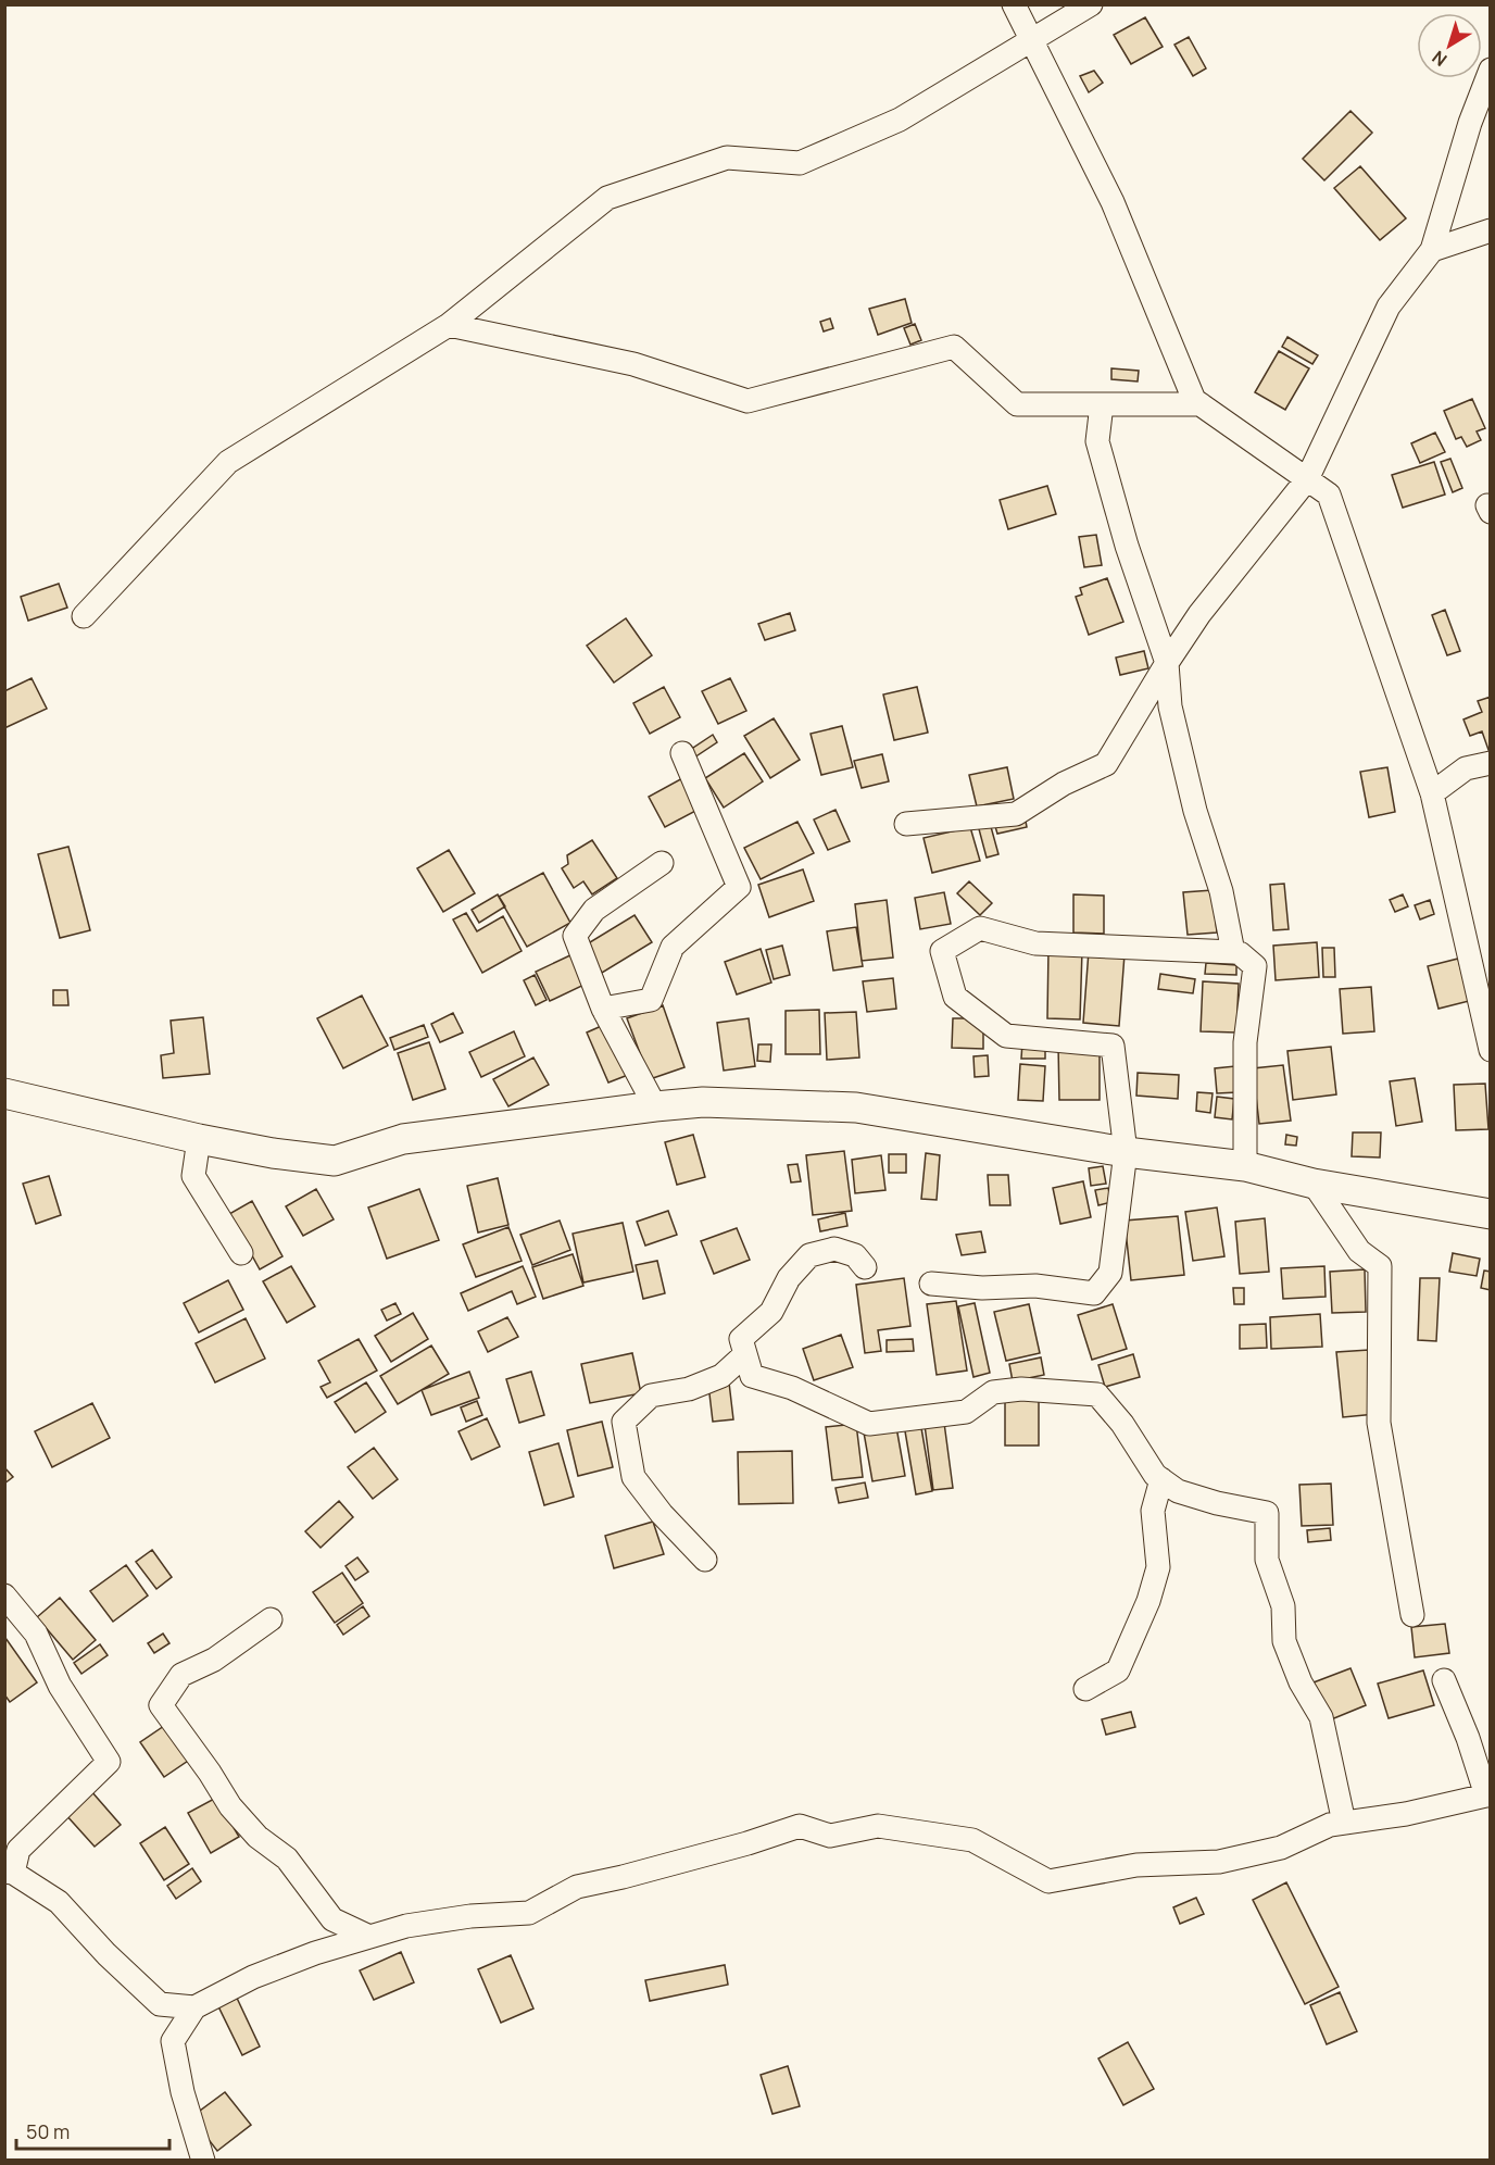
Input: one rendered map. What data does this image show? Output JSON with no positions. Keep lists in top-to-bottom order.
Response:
{
  "scale_bar": "50 m",
  "north": "bottom left"
}
